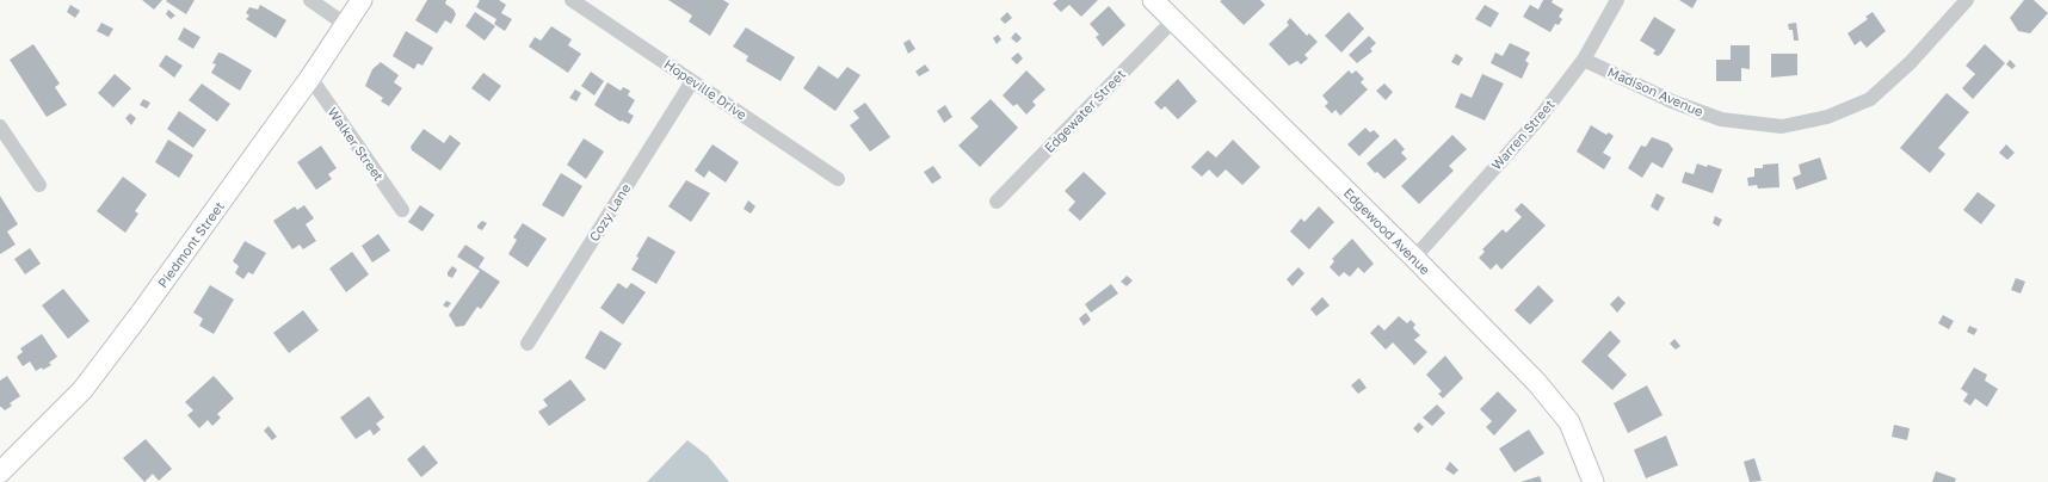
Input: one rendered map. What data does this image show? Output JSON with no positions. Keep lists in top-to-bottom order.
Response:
{
  "streets": {
    "street": [
      "Hopeville Drive",
      "Madison Avenue",
      "Edgewater Street",
      "Warren Street",
      "Walker Street",
      "Cozy Lane",
      "Edgewood Avenue",
      "Piedmont Street"
    ]
  },
  "crossings": [
    ["Hopeville Drive", "Cozy Lane"],
    ["Madison Avenue", "Warren Street"],
    ["Edgewater Street", "Edgewood Avenue"],
    ["Warren Street", "Edgewood Avenue"],
    ["Walker Street", "Piedmont Street"]
  ]
}
